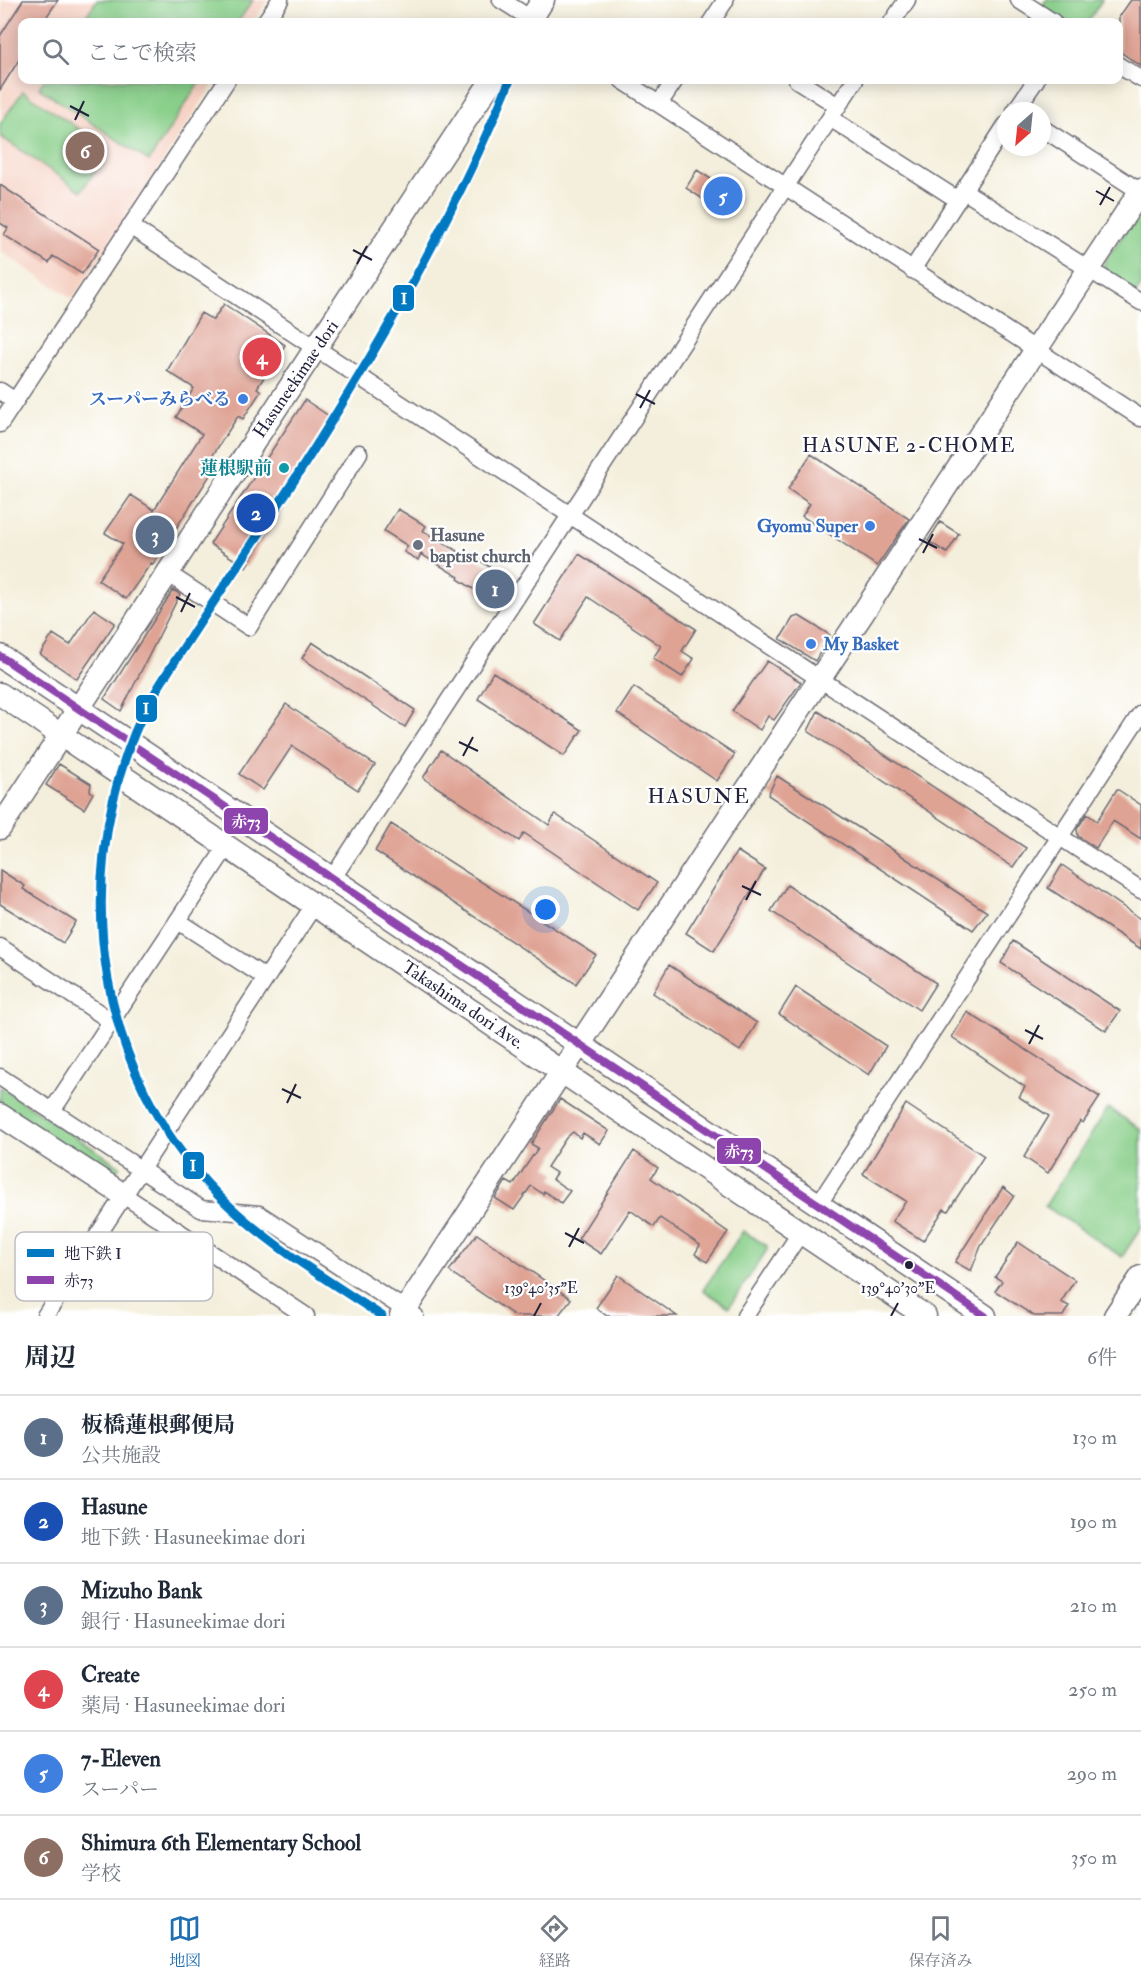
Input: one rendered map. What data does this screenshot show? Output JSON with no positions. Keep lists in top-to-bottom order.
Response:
{
  "streets": {
    "street": ["Hasuneekimae dori", "Takashima dori Ave."]
  },
  "crossings": [
    ["Hasuneekimae dori", "Takashima dori Ave."]
  ],
  "districts": ["HASUNE 2-CHOME", "HASUNE"],
  "places": [
    "スーパーみらべる",
    "蓮根駅前",
    "Gyomu Super",
    "Hasune baptist church",
    "My Basket"
  ],
  "lines": ["metro line I", "transit line 赤73"],
  "legend": ["地下鉄 I", "赤73"],
  "north": "bottom left",
  "page": {
    "search": "ここで検索",
    "pins": [
      "6",
      "5",
      "4",
      "2",
      "3",
      "1"
    ],
    "heading": ["周辺", "6件"],
    "list": [
      {
        "mark": "1",
        "name": "板橋蓮根郵便局",
        "note": "公共施設",
        "value": "130 m"
      },
      {
        "mark": "2",
        "name": "Hasune",
        "note": "地下鉄 · Hasuneekimae dori",
        "value": "190 m"
      },
      {
        "mark": "3",
        "name": "Mizuho Bank",
        "note": "銀行 · Hasuneekimae dori",
        "value": "210 m"
      },
      {
        "mark": "4",
        "name": "Create",
        "note": "薬局 · Hasuneekimae dori",
        "value": "250 m"
      },
      {
        "mark": "5",
        "name": "7-Eleven",
        "note": "スーパー",
        "value": "290 m"
      },
      {
        "mark": "6",
        "name": "Shimura 6th Elementary School",
        "note": "学校",
        "value": "350 m"
      }
    ],
    "nav": ["地図", "経路", "保存済み"]
  },
  "coordinates": ["139°40'35\"E", "139°40'30\"E"]
}
